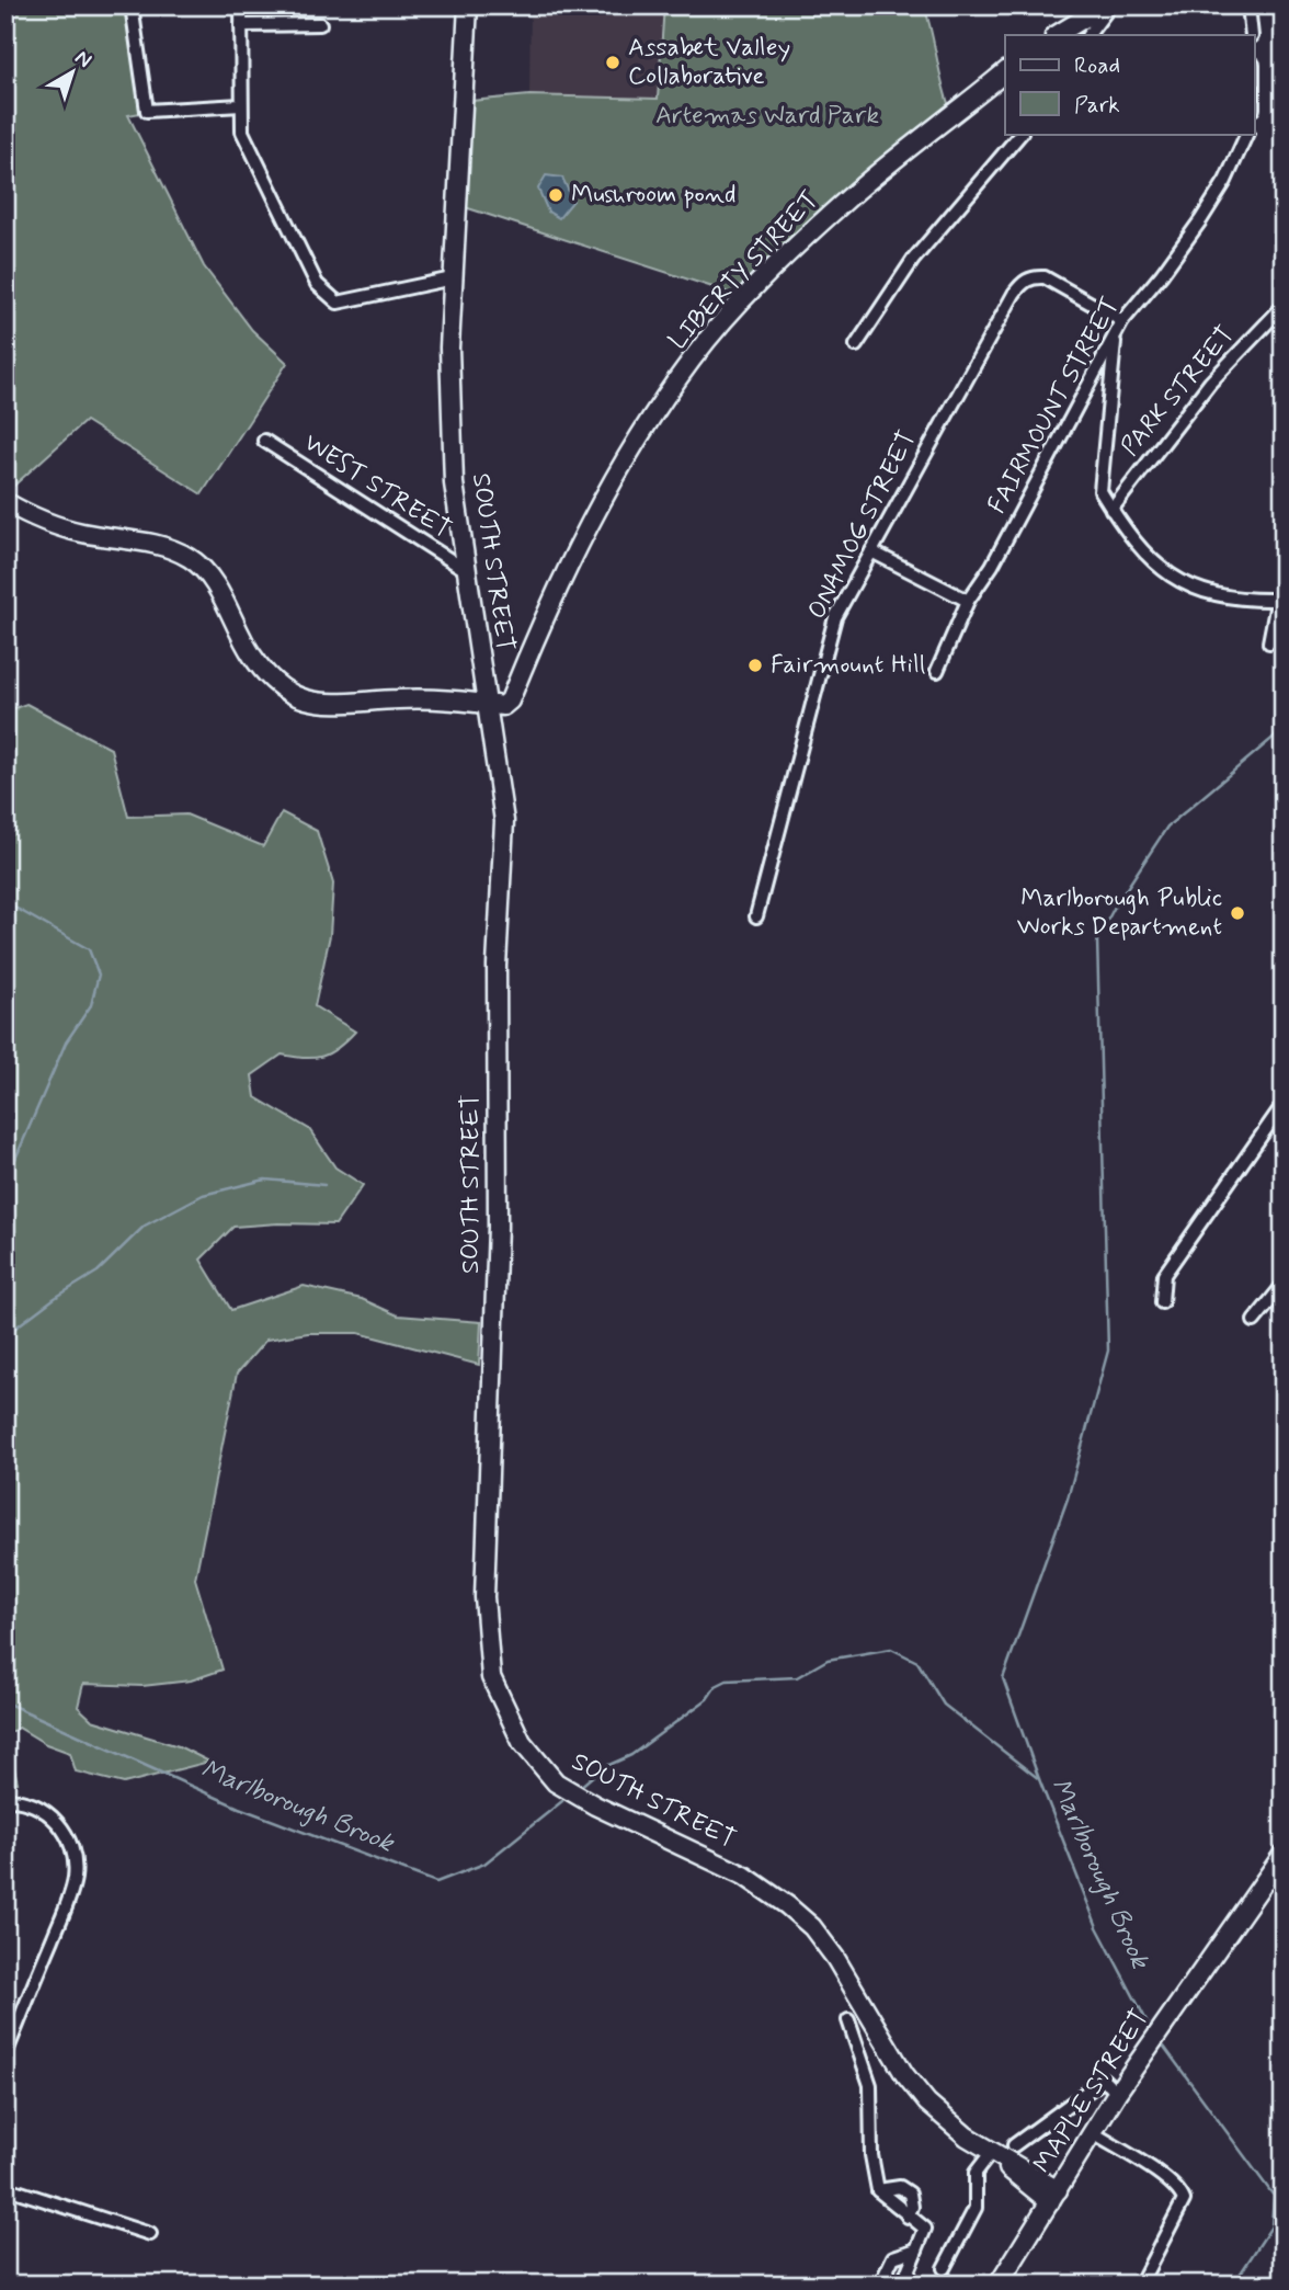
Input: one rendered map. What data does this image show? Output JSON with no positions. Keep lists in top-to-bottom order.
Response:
{
  "streets": {
    "main road": ["LIBERTY STREET", "SOUTH STREET", "MAPLE STREET"],
    "street": [
      "PARK STREET",
      "FAIRMOUNT STREET",
      "WEST STREET",
      "ONAMOG STREET"
    ]
  },
  "crossings": [
    ["LIBERTY STREET", "SOUTH STREET"],
    ["FAIRMOUNT STREET", "ONAMOG STREET"],
    ["WEST STREET", "SOUTH STREET"],
    ["SOUTH STREET", "MAPLE STREET"]
  ],
  "water": ["Marlborough Brook"],
  "parks": ["Artemas Ward Park"],
  "places": [
    "Assabet Valley Collaborative",
    "Mushroom pond",
    "Fairmount Hill",
    "Marlborough Public Works Department"
  ],
  "legend": ["Road", "Park"],
  "north": "top right"
}
